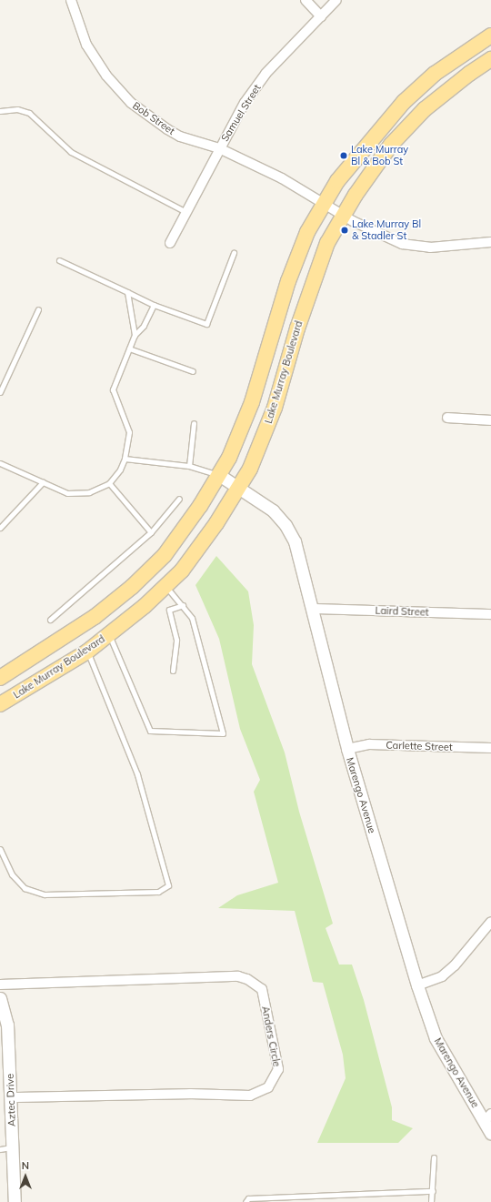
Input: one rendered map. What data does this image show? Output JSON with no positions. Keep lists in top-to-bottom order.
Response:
{
  "streets": {
    "main road": ["Lake Murray Boulevard"],
    "street": [
      "Samuel Street",
      "Bob Street",
      "Laird Street",
      "Carlette Street",
      "Marengo Avenue",
      "Anders Circle",
      "Aztec Drive"
    ]
  },
  "crossings": [
    ["Samuel Street", "Bob Street"],
    ["Bob Street", "Lake Murray Boulevard"],
    ["Lake Murray Boulevard", "Marengo Avenue"],
    ["Laird Street", "Marengo Avenue"],
    ["Carlette Street", "Marengo Avenue"],
    ["Anders Circle", "Aztec Drive"]
  ],
  "places": ["Lake Murray Bl & Bob St", "Lake Murray Bl & Stadler St"],
  "north": "top"
}
